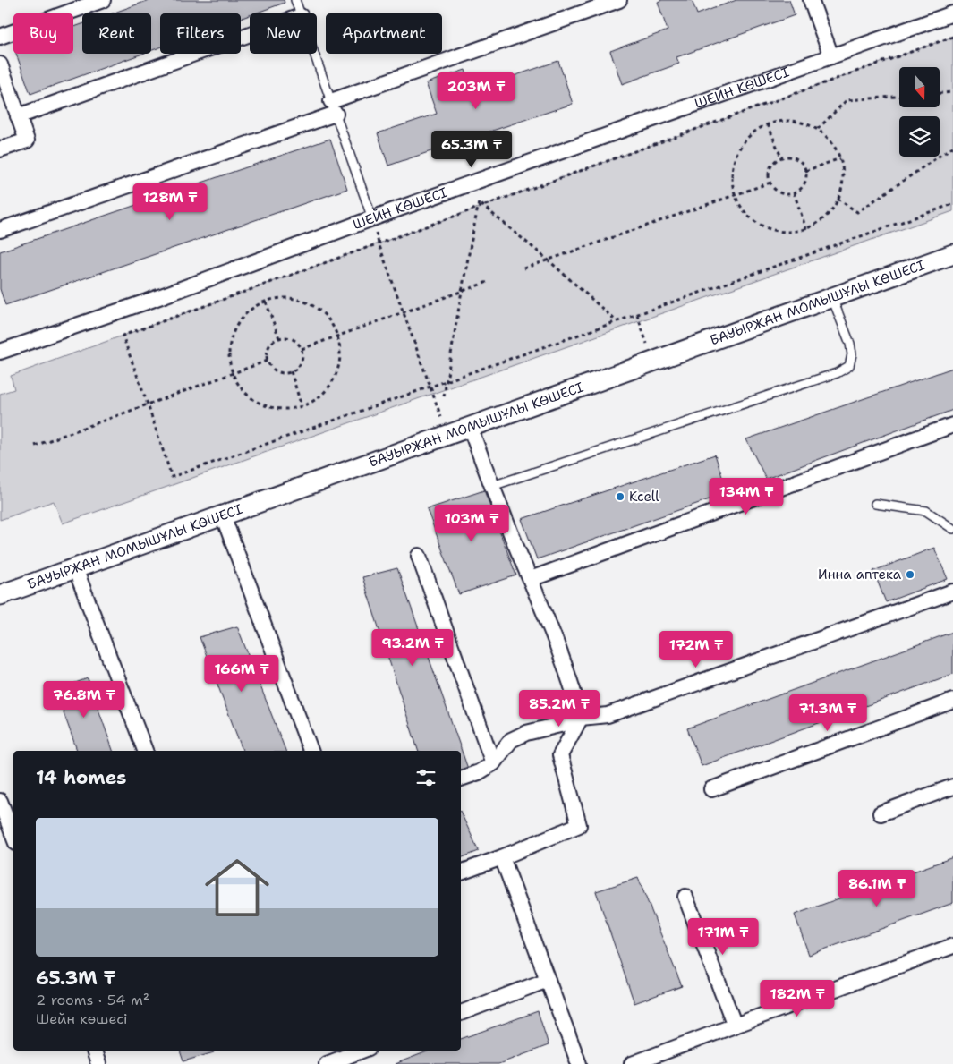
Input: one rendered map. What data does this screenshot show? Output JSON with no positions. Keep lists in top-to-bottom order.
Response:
{
  "streets": {
    "street": ["ШЕЙН КӨШЕСІ", "БАУЫРЖАН МОМЫШҰЛЫ КӨШЕСІ"]
  },
  "places": ["Kcell", "Инна аптека"],
  "north": "bottom",
  "page": {
    "chip": [
      "Buy",
      "Rent",
      "Filters",
      "New",
      "Apartment"
    ],
    "price": [
      "203M ₸",
      "65.3M ₸",
      "128M ₸",
      "134M ₸",
      "103M ₸",
      "93.2M ₸",
      "172M ₸",
      "166M ₸",
      "76.8M ₸",
      "85.2M ₸",
      "71.3M ₸",
      "86.1M ₸",
      "171M ₸",
      "182M ₸"
    ],
    "heading": "14 homes",
    "list": [
      {
        "name": "65.3M ₸",
        "note": "2 rooms · 54 m² · Шейн көшесі"
      }
    ]
  }
}
